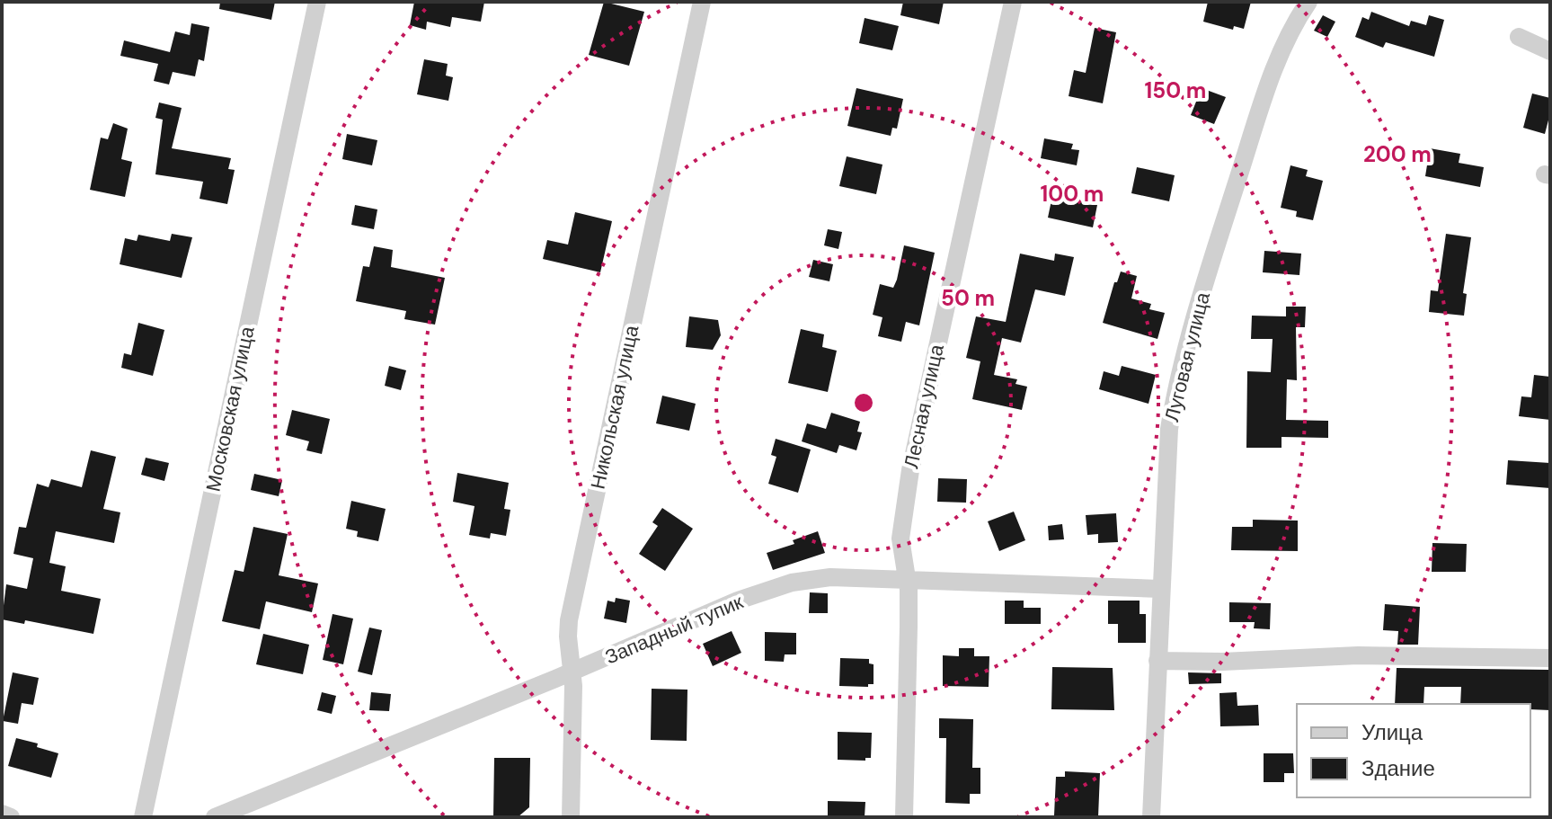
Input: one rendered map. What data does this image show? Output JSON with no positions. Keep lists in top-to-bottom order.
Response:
{
  "streets": {
    "street": [
      "Луговая улица",
      "Лесная улица",
      "Никольская улица",
      "Московская улица",
      "Западный тупик"
    ]
  },
  "crossings": [
    ["Луговая улица", "Западный тупик"],
    ["Лесная улица", "Западный тупик"],
    ["Никольская улица", "Западный тупик"]
  ],
  "legend": ["Улица", "Здание"],
  "rings": [
    "150 m",
    "200 m",
    "100 m",
    "50 m"
  ]
}
